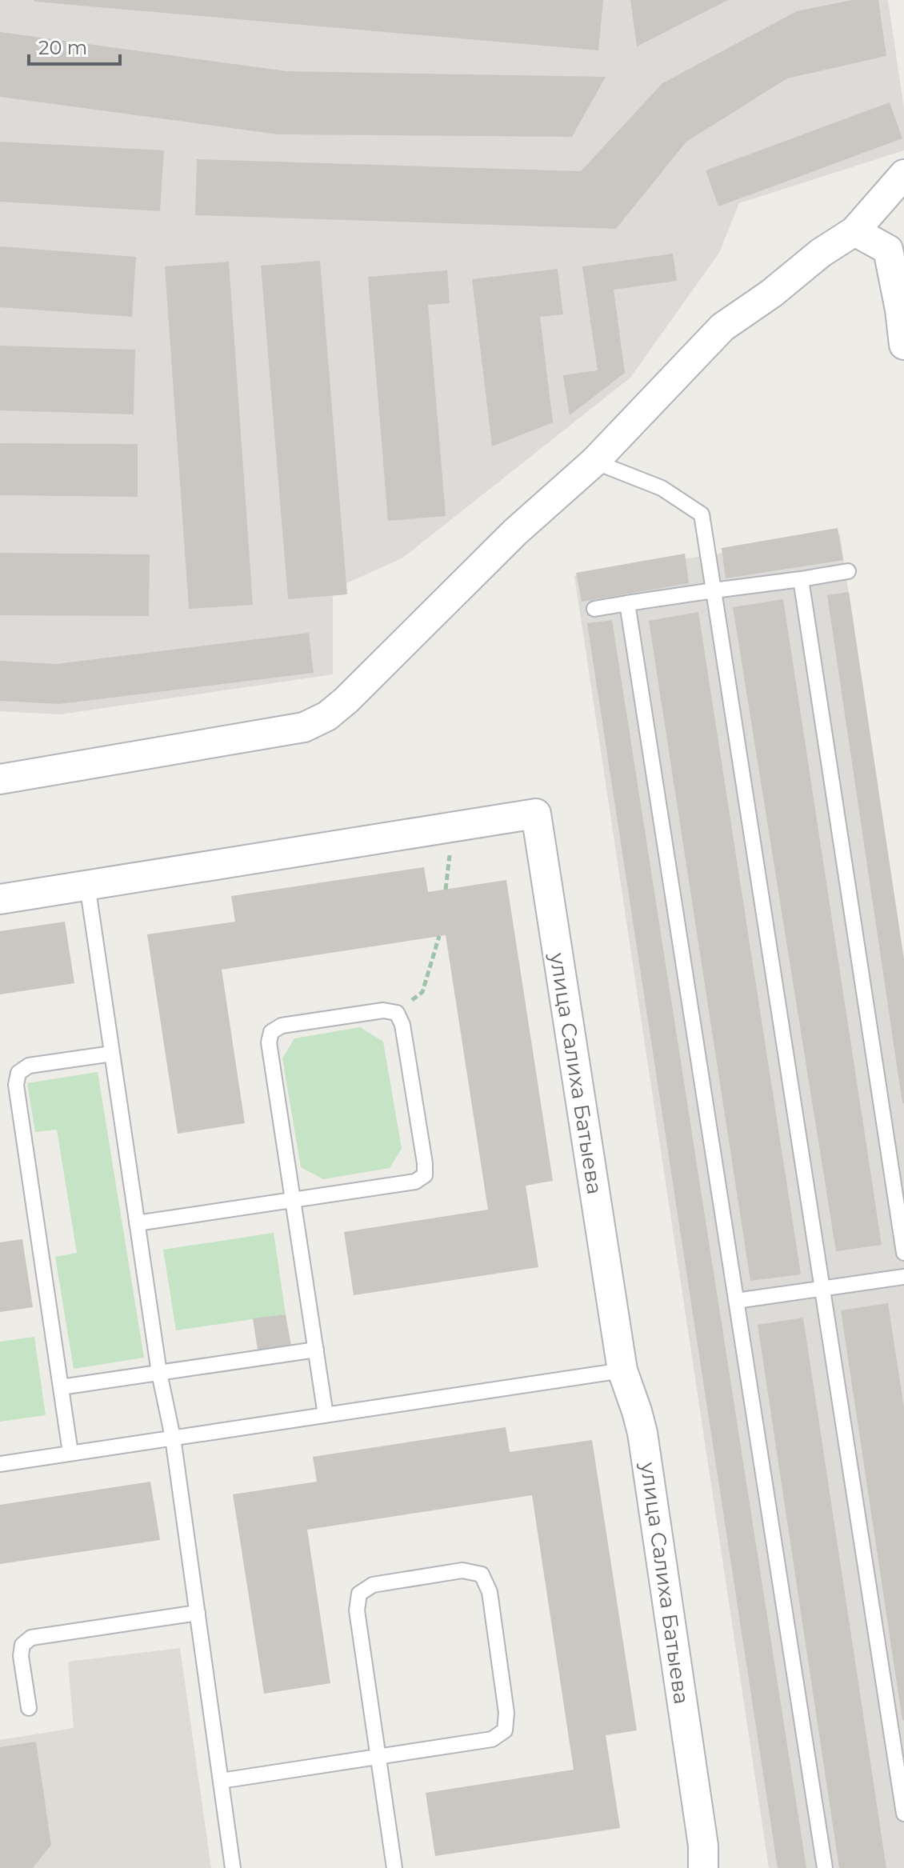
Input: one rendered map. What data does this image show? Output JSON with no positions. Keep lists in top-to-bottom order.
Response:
{
  "streets": {
    "street": ["улица Салиха Батыева"]
  },
  "scale_bar": "20 m"
}
